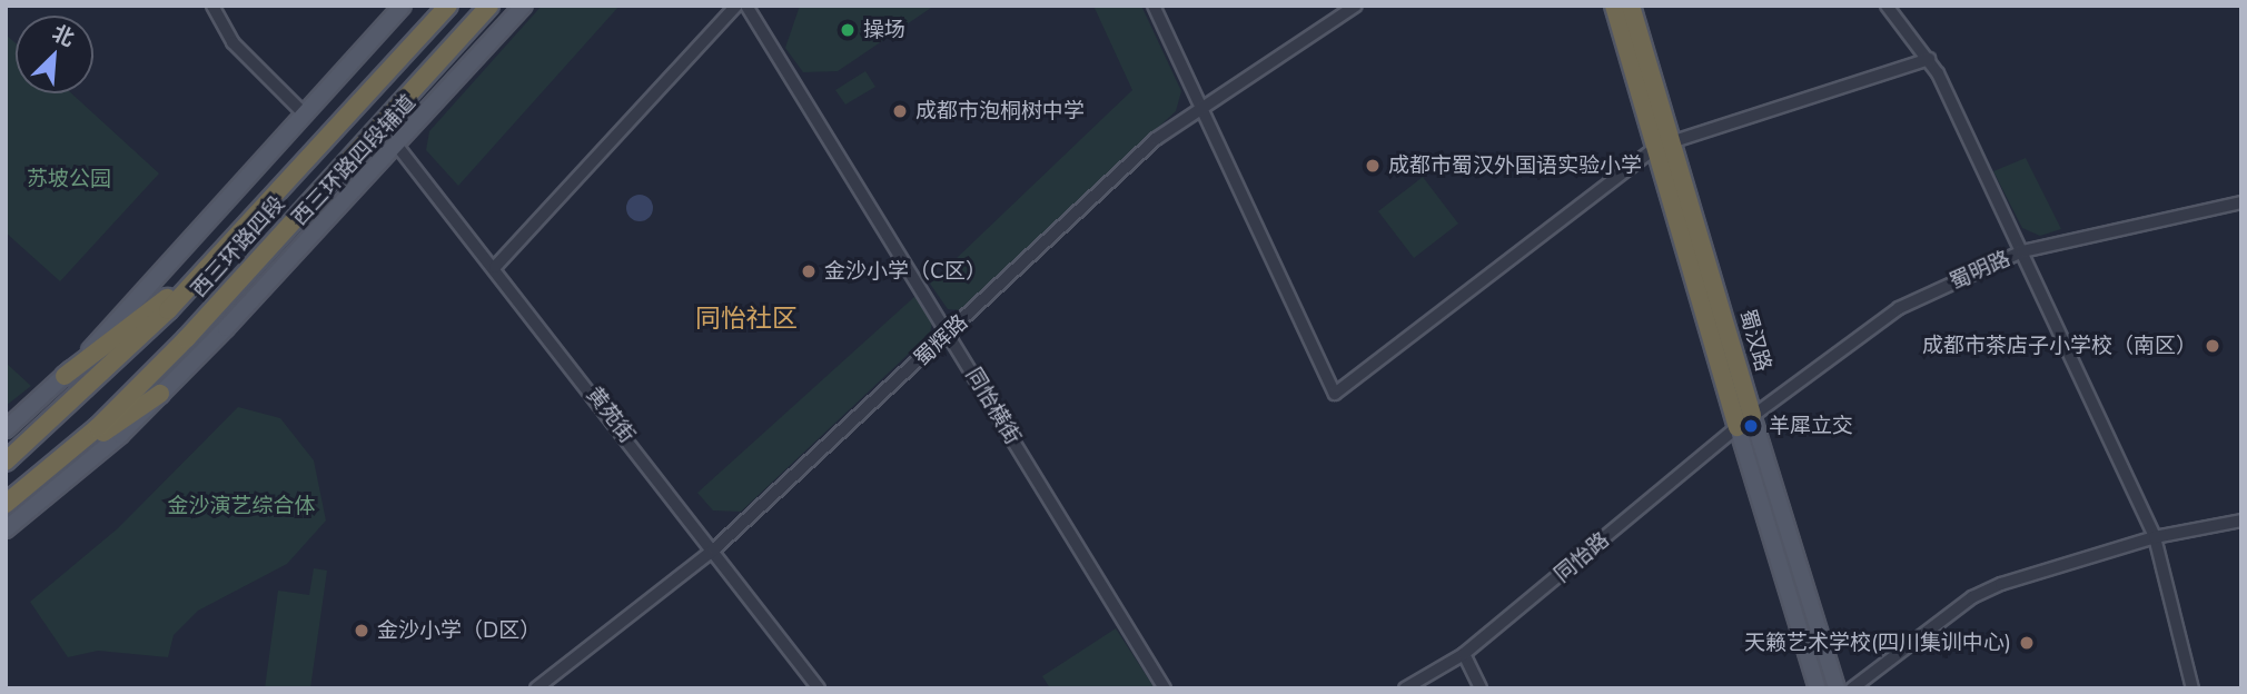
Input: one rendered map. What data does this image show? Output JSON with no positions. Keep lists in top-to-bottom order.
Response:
{
  "streets": {
    "highway": ["西三环路四段", "蜀汉路"],
    "main road": ["西三环路四段辅道"],
    "street": [
      "蜀明路",
      "蜀辉路",
      "同怡横街",
      "黄苑街",
      "同怡路"
    ]
  },
  "crossings": [
    ["西三环路四段辅道", "黄苑街"],
    ["蜀明路", "蜀汉路"],
    ["蜀明路", "同怡路"],
    ["蜀辉路", "同怡横街"],
    ["蜀辉路", "黄苑街"],
    ["蜀汉路", "同怡路"]
  ],
  "districts": ["同怡社区"],
  "parks": ["苏坡公园", "金沙演艺综合体"],
  "places": [
    "操场",
    "成都市泡桐树中学",
    "成都市蜀汉外国语实验小学",
    "金沙小学（C区）",
    "成都市茶店子小学校（南区）",
    "羊犀立交",
    "金沙小学（D区）",
    "天籁艺术学校(四川集训中心)"
  ],
  "north": "top right"
}
